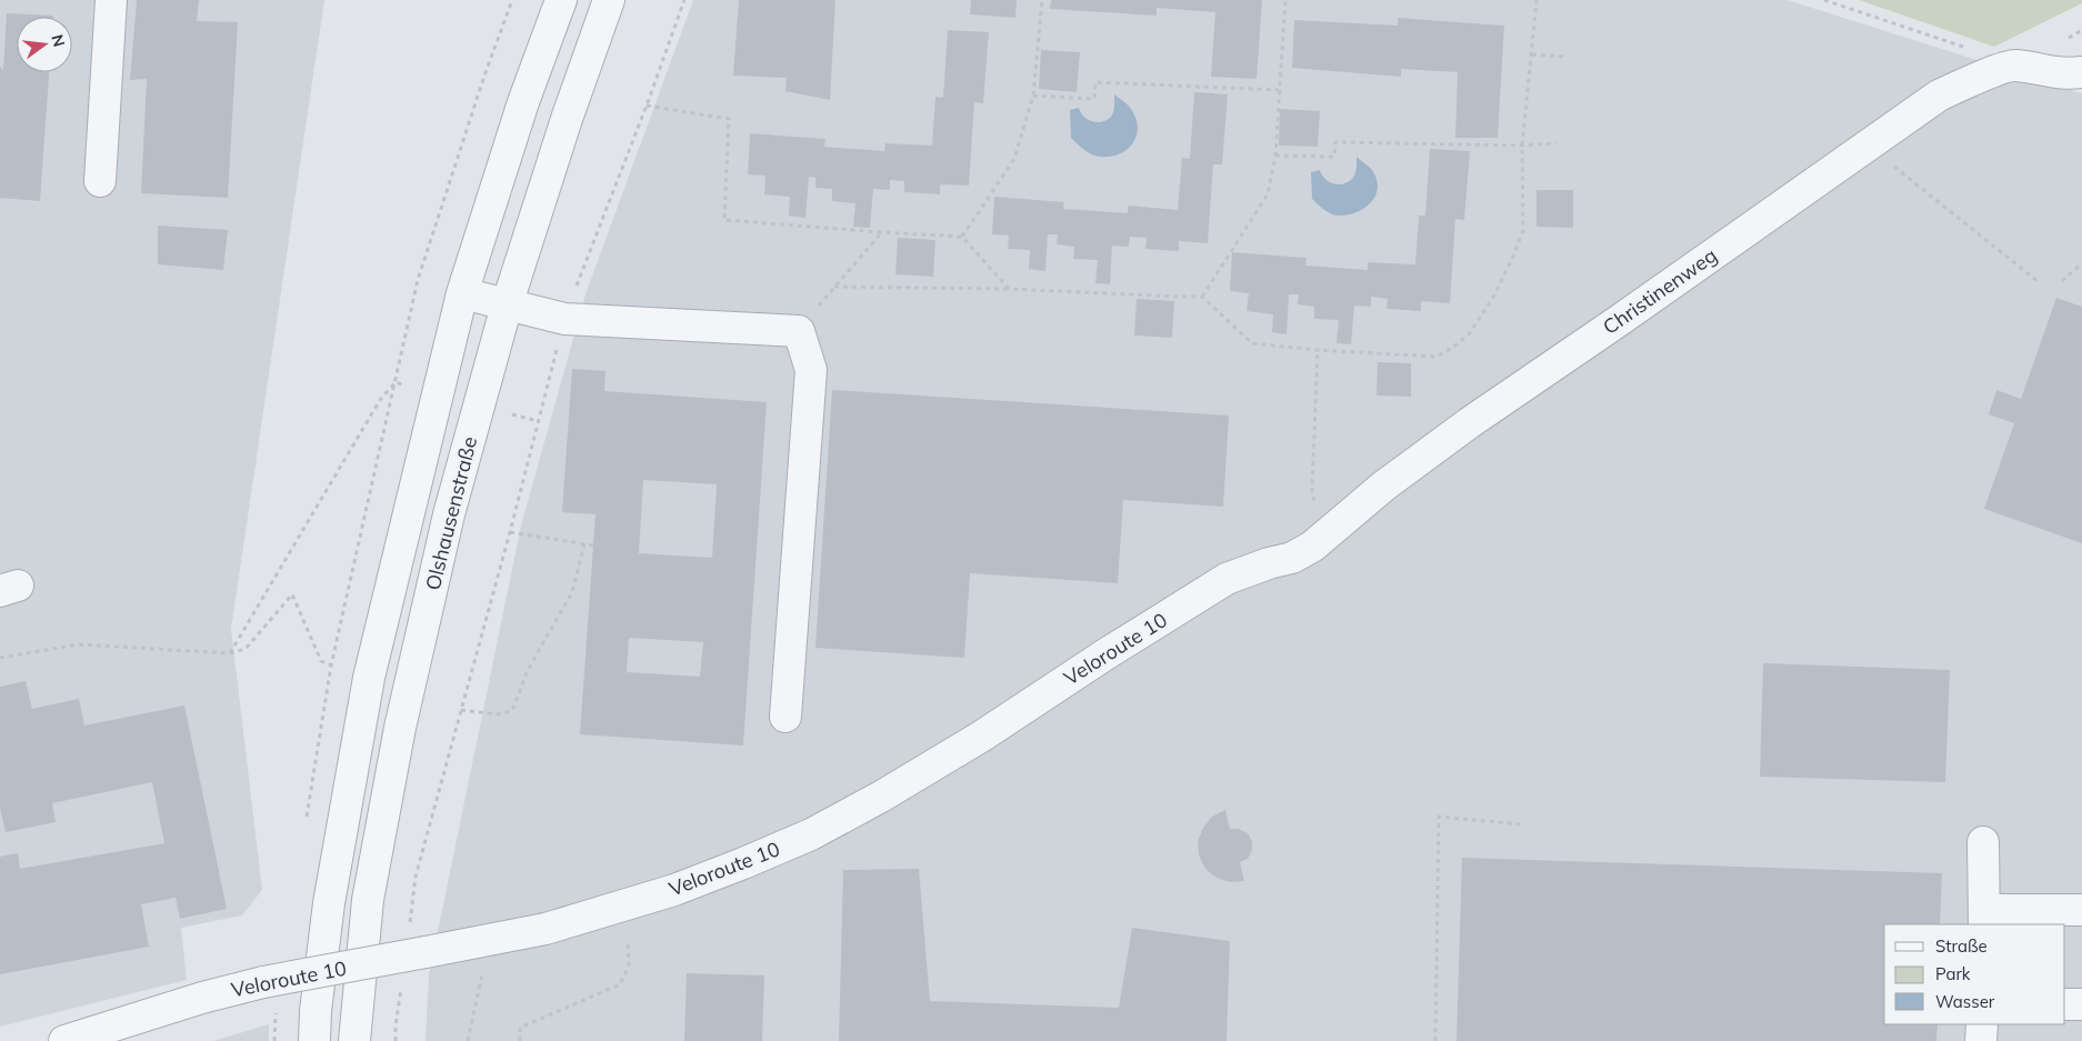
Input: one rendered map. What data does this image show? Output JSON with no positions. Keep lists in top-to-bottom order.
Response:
{
  "streets": {
    "street": ["Christinenweg", "Olshausenstraße", "Veloroute 10"]
  },
  "crossings": [
    ["Christinenweg", "Veloroute 10"]
  ],
  "legend": ["Straße", "Park", "Wasser"],
  "north": "right"
}
